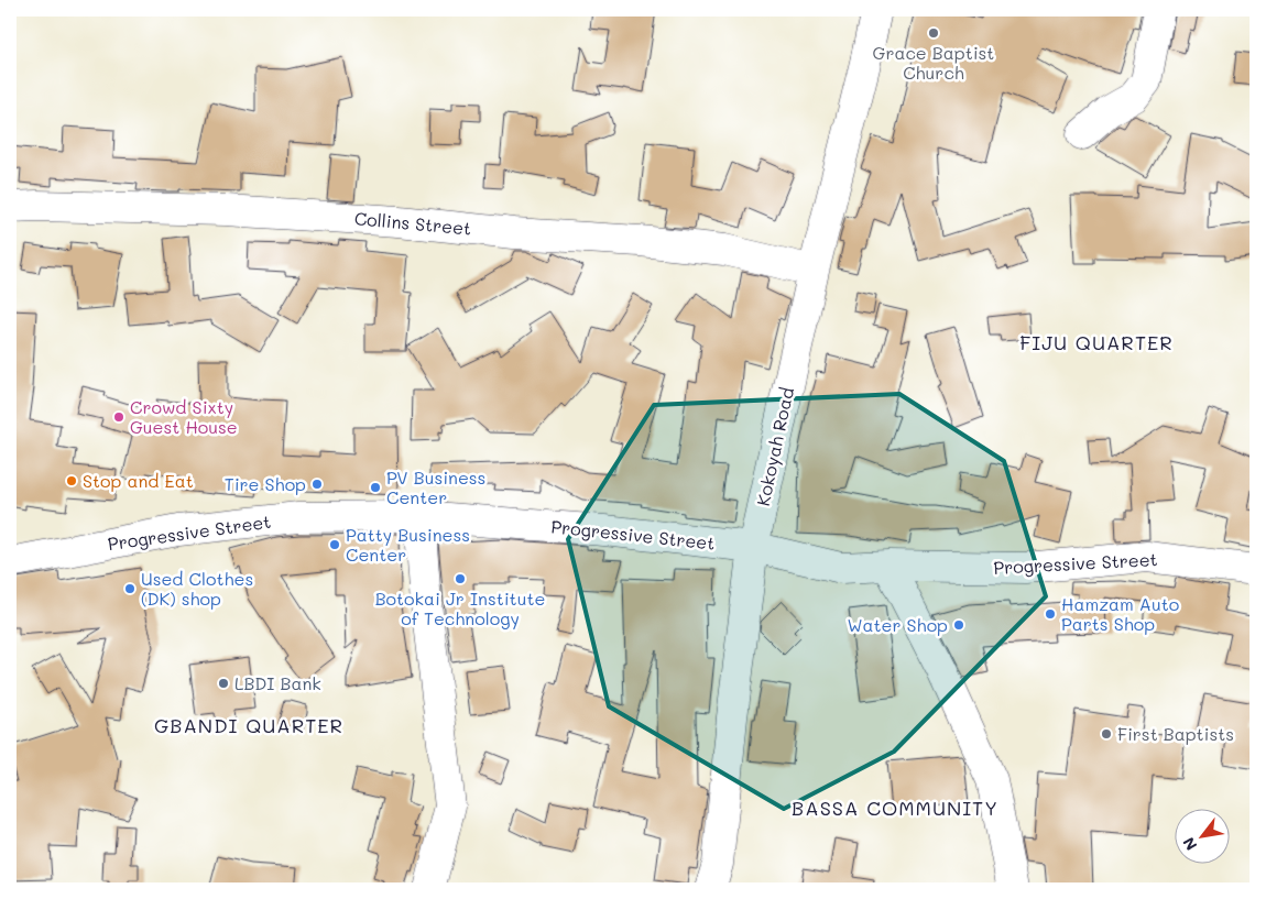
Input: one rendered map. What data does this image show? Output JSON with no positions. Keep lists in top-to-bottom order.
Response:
{
  "streets": {
    "street": ["Collins Street", "Kokoyah Road", "Progressive Street"]
  },
  "crossings": [
    ["Collins Street", "Kokoyah Road"],
    ["Kokoyah Road", "Progressive Street"]
  ],
  "districts": ["FIJU QUARTER", "GBANDI QUARTER", "BASSA COMMUNITY"],
  "places": [
    "Grace Baptist Church",
    "Crowd Sixty Guest House",
    "Stop and Eat",
    "Tire Shop",
    "PV Business Center",
    "Patty Business Center",
    "Botokai Jr Institute of Technology",
    "Used Clothes (DK) shop",
    "Hamzam Auto Parts Shop",
    "Water Shop",
    "LBDI Bank",
    "First Baptists"
  ],
  "north": "bottom left"
}
